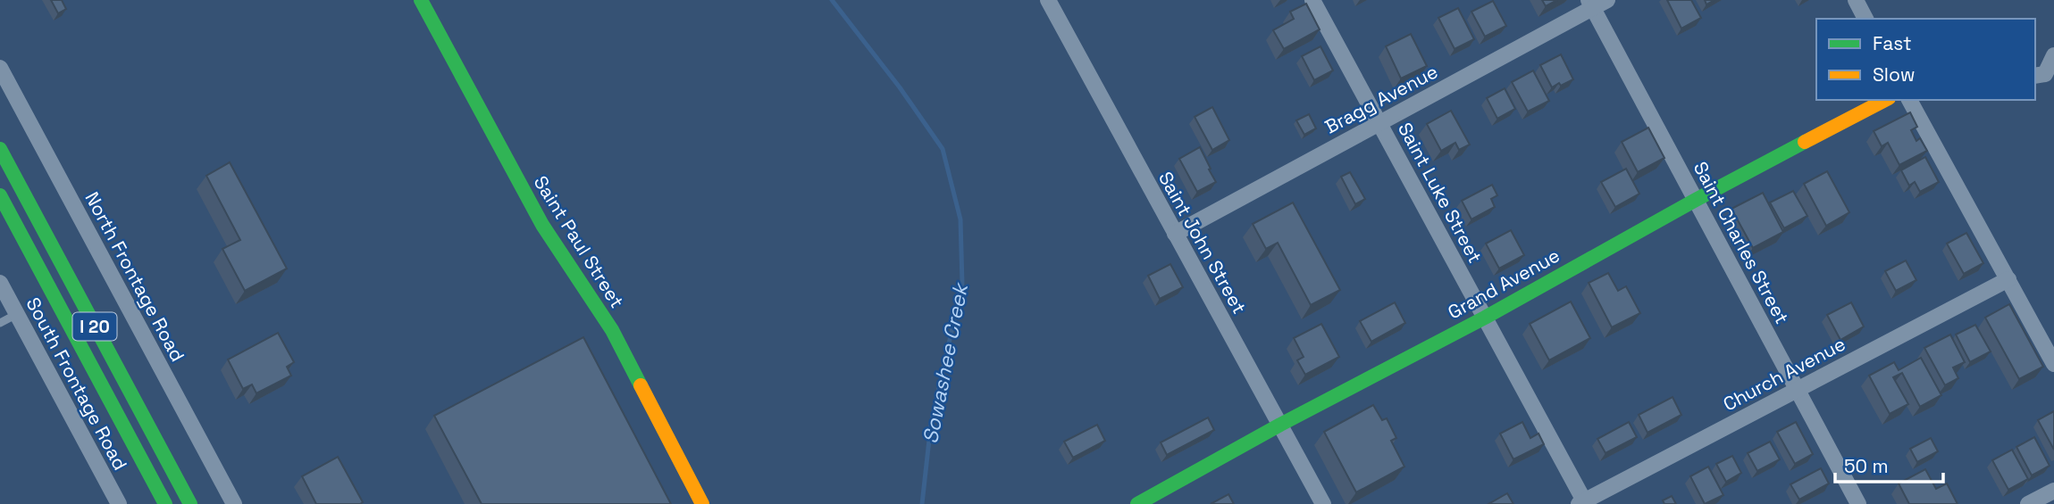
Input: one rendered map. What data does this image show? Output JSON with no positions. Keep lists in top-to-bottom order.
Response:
{
  "streets": {
    "main road": ["Saint Paul Street", "Grand Avenue", "I 20"],
    "street": [
      "Bragg Avenue",
      "Saint Luke Street",
      "Saint John Street",
      "Saint Charles Street",
      "North Frontage Road",
      "Church Avenue",
      "South Frontage Road"
    ]
  },
  "crossings": [
    ["Bragg Avenue", "Saint Luke Street"],
    ["Bragg Avenue", "Saint John Street"],
    ["Bragg Avenue", "Saint Charles Street"],
    ["Saint Luke Street", "Grand Avenue"],
    ["Saint Luke Street", "Church Avenue"],
    ["Saint John Street", "Grand Avenue"],
    ["Saint Charles Street", "Grand Avenue"],
    ["Saint Charles Street", "Church Avenue"]
  ],
  "water": ["Sowashee Creek"],
  "legend": ["Fast", "Slow"],
  "scale_bar": "50 m"
}
